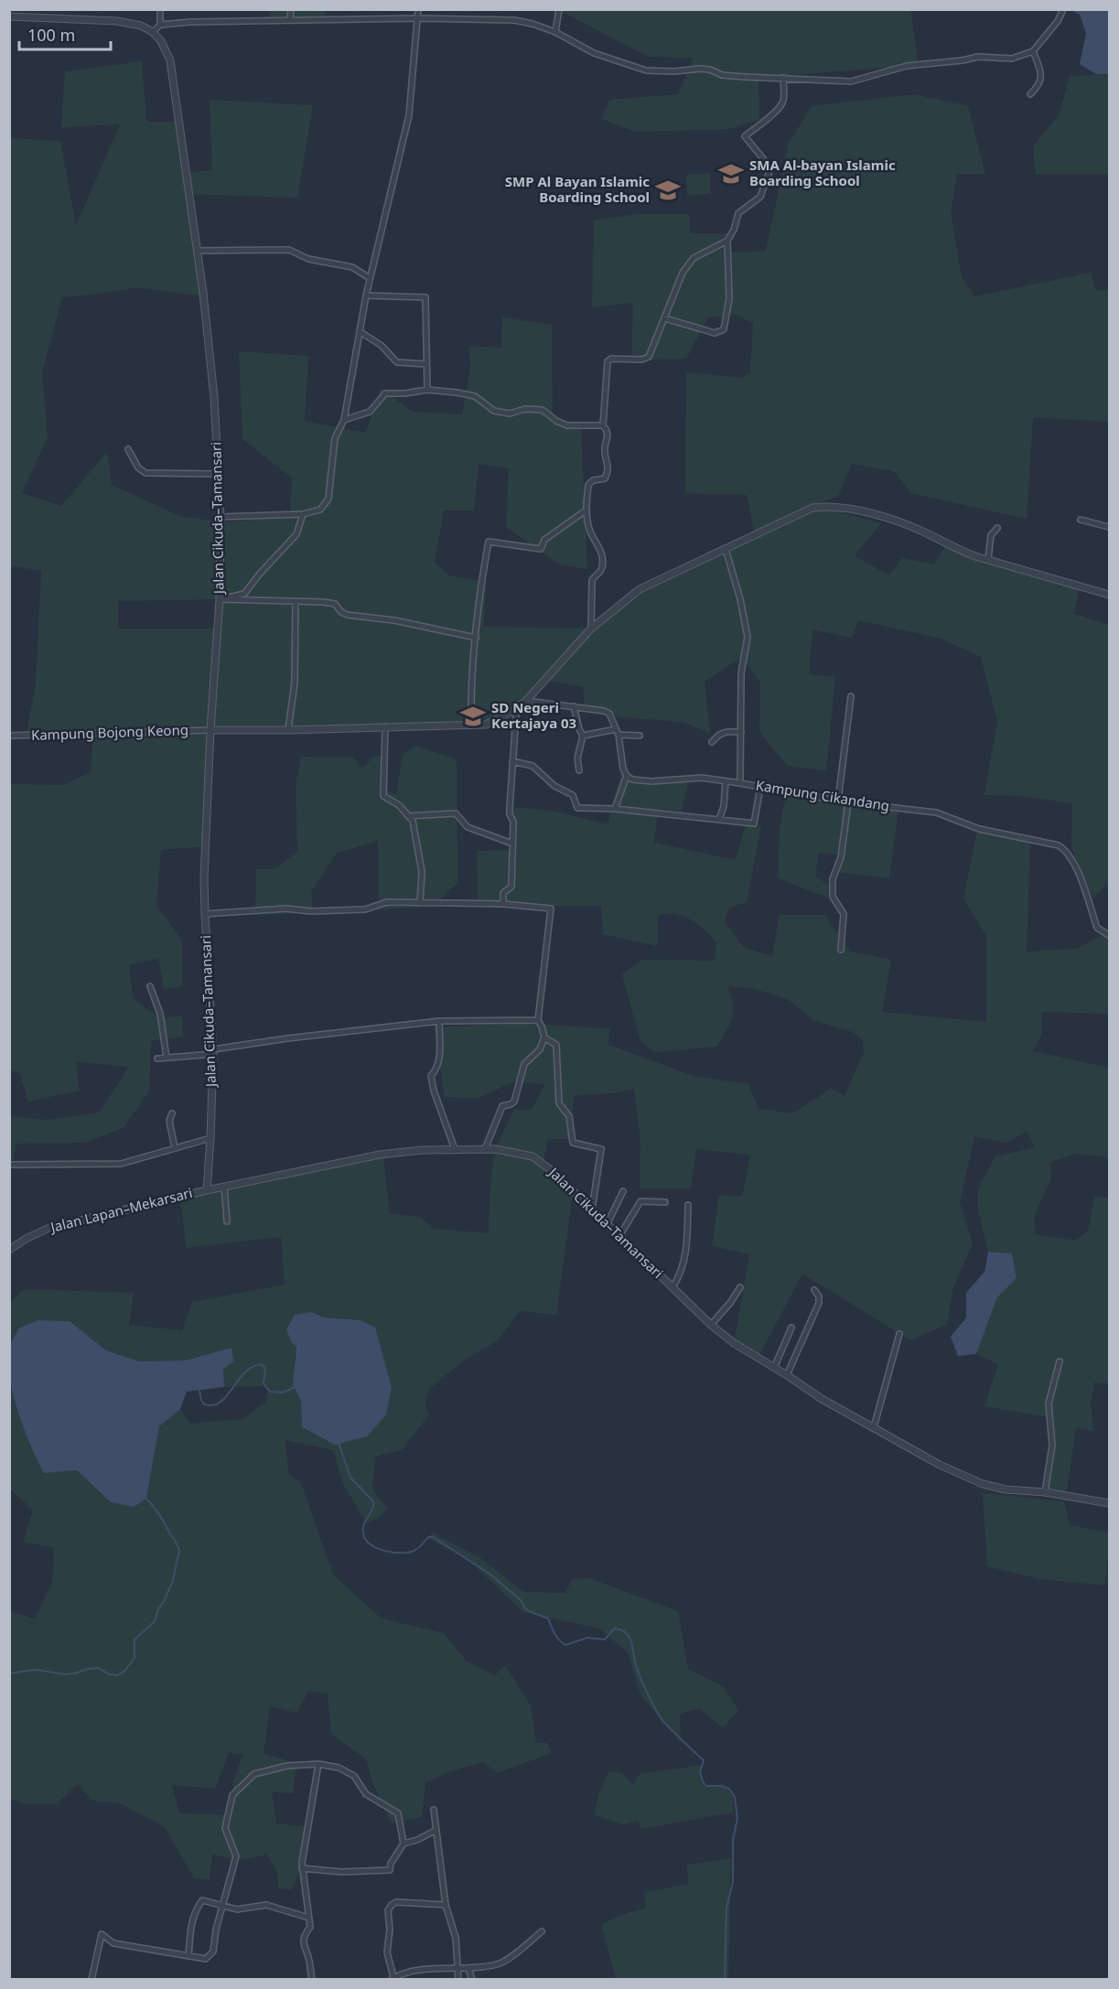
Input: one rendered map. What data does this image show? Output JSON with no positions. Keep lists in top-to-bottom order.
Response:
{
  "streets": {
    "street": [
      "Jalan Cikuda–Tamansari",
      "Kampung Bojong Keong",
      "Kampung Cikandang",
      "Jalan Lapan–Mekarsari"
    ]
  },
  "crossings": [
    ["Jalan Cikuda–Tamansari", "Kampung Bojong Keong"],
    ["Jalan Cikuda–Tamansari", "Jalan Lapan–Mekarsari"]
  ],
  "places": {
    "school or university": ["SMA Al-bayan Islamic Boarding School", "SMP Al Bayan Islamic Boarding School", "SD Negeri Kertajaya 03"]
  },
  "scale_bar": "100 m"
}
